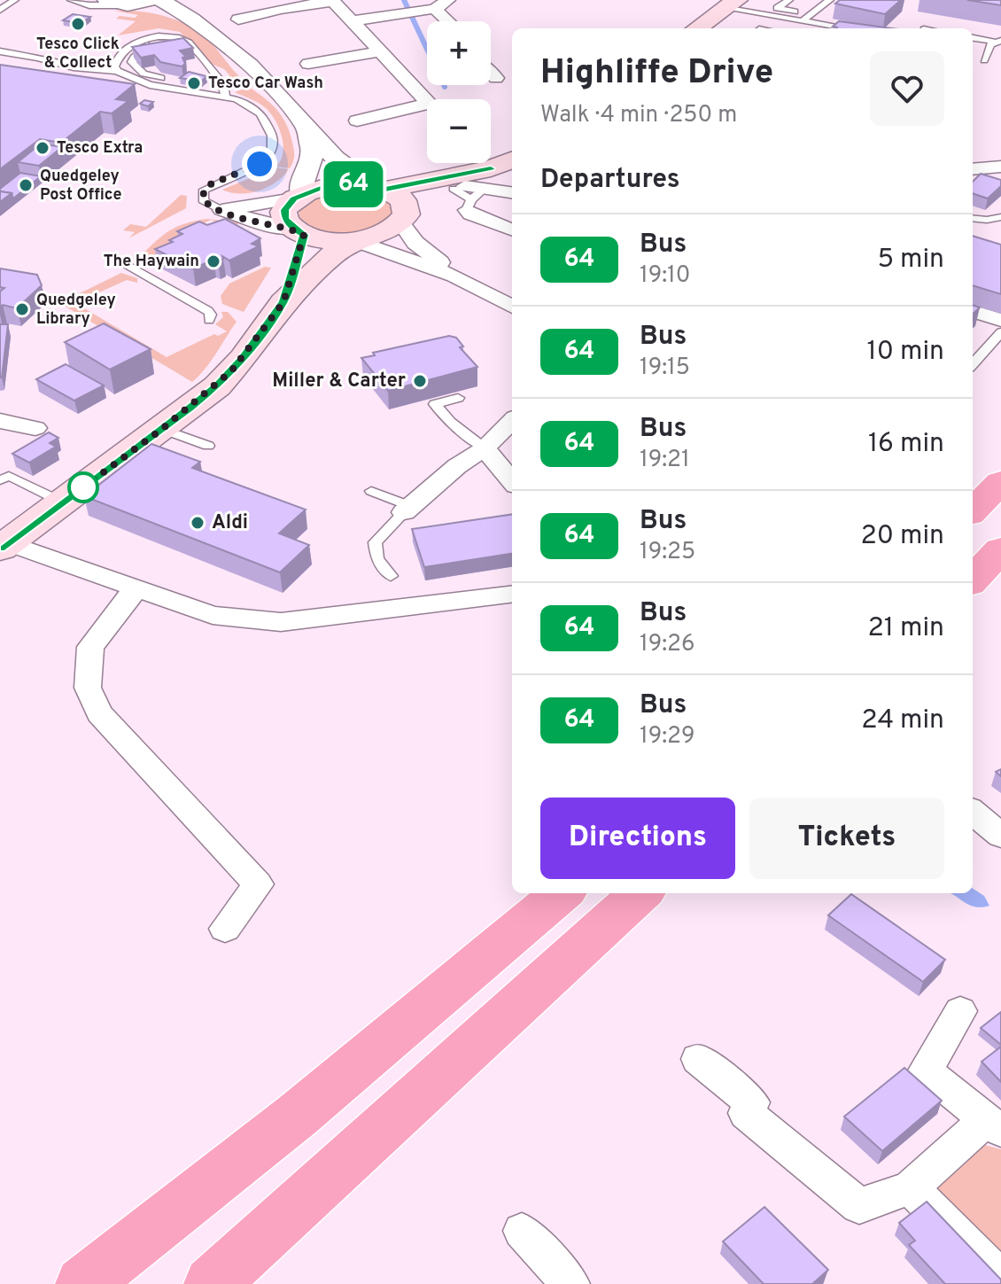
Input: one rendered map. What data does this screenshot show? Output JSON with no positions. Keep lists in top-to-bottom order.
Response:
{
  "places": [
    "Tesco Click & Collect",
    "Tesco Car Wash",
    "Tesco Extra",
    "Quedgeley Post Office",
    "The Haywain",
    "Quedgeley Library",
    "Miller & Carter",
    "Aldi"
  ],
  "lines": ["bus line 64"],
  "page": {
    "on_map": "64",
    "map_buttons": ["+", "−"],
    "heading": [
      ["Highliffe Drive", "Walk · 4 min · 250 m"],
      "Departures"
    ],
    "list": [
      {
        "mark": "64",
        "name": "Bus",
        "note": "19:10",
        "value": "5 min"
      },
      {
        "mark": "64",
        "name": "Bus",
        "note": "19:15",
        "value": "10 min"
      },
      {
        "mark": "64",
        "name": "Bus",
        "note": "19:21",
        "value": "16 min"
      },
      {
        "mark": "64",
        "name": "Bus",
        "note": "19:25",
        "value": "20 min"
      },
      {
        "mark": "64",
        "name": "Bus",
        "note": "19:26",
        "value": "21 min"
      },
      {
        "mark": "64",
        "name": "Bus",
        "note": "19:29",
        "value": "24 min"
      }
    ],
    "buttons": ["Directions", "Tickets"]
  }
}
